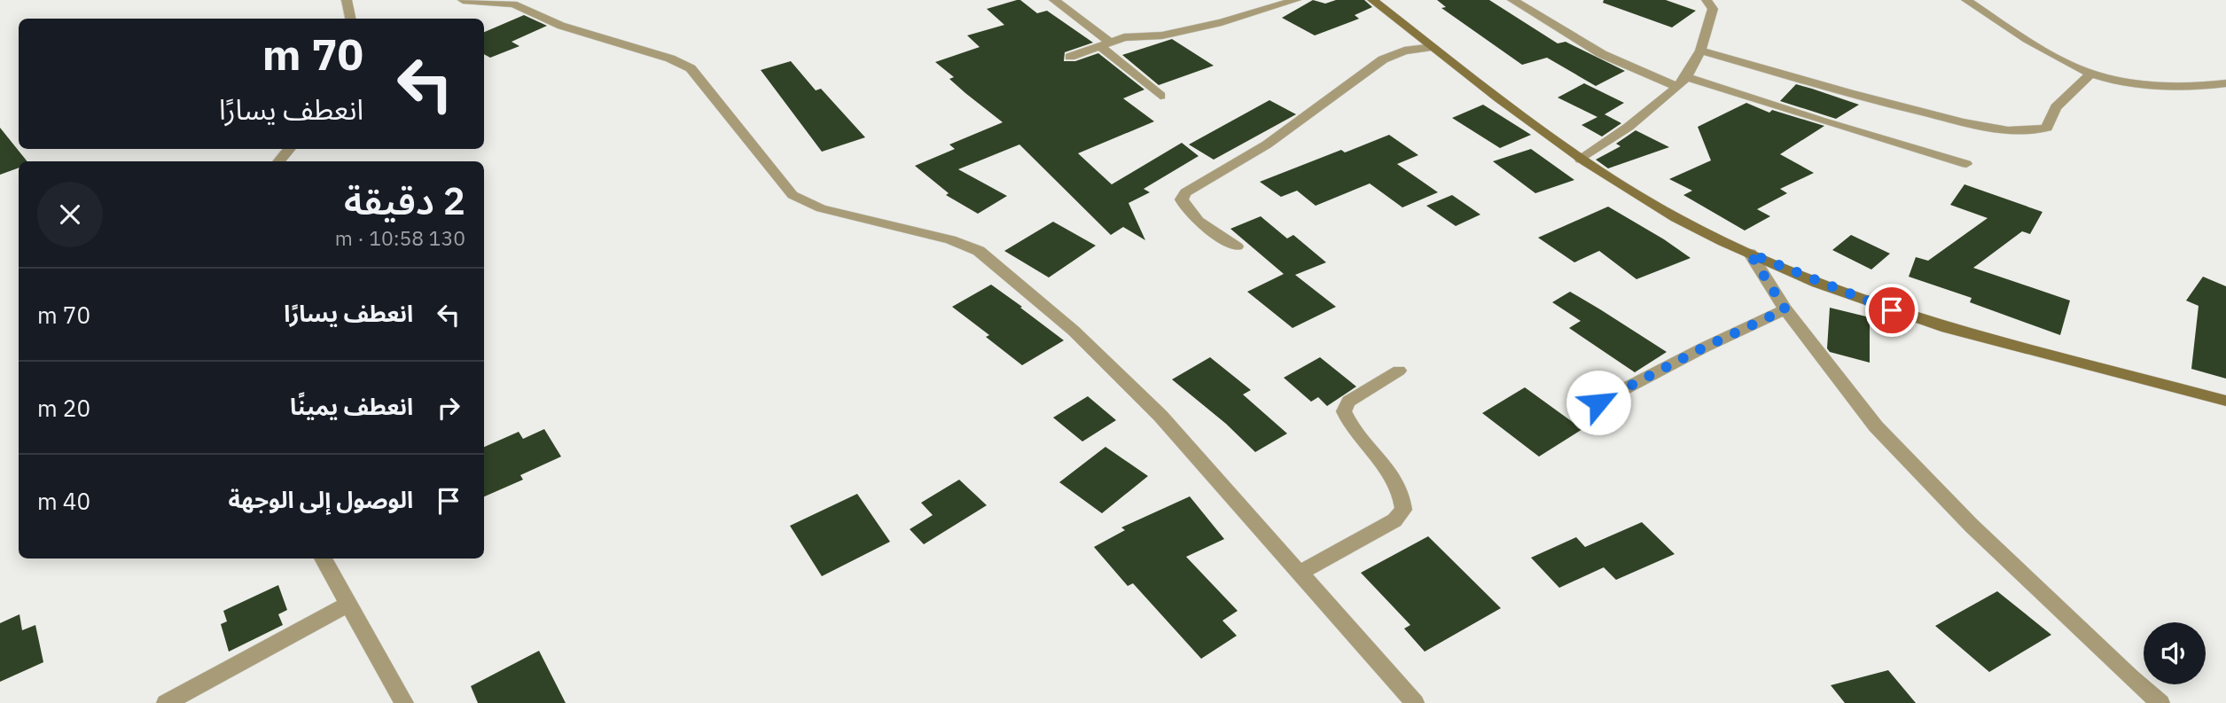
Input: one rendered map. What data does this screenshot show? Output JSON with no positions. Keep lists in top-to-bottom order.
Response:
{
  "page": {
    "turn": ["70 m", "انعطف يسارًا"],
    "heading": ["2 دقيقة", "130 m · 10:58"],
    "list": [
      {
        "name": "انعطف يسارًا",
        "value": "70 m"
      },
      {
        "name": "انعطف يمينًا",
        "value": "20 m"
      },
      {
        "name": "الوصول إلى الوجهة",
        "value": "40 m"
      }
    ]
  }
}
